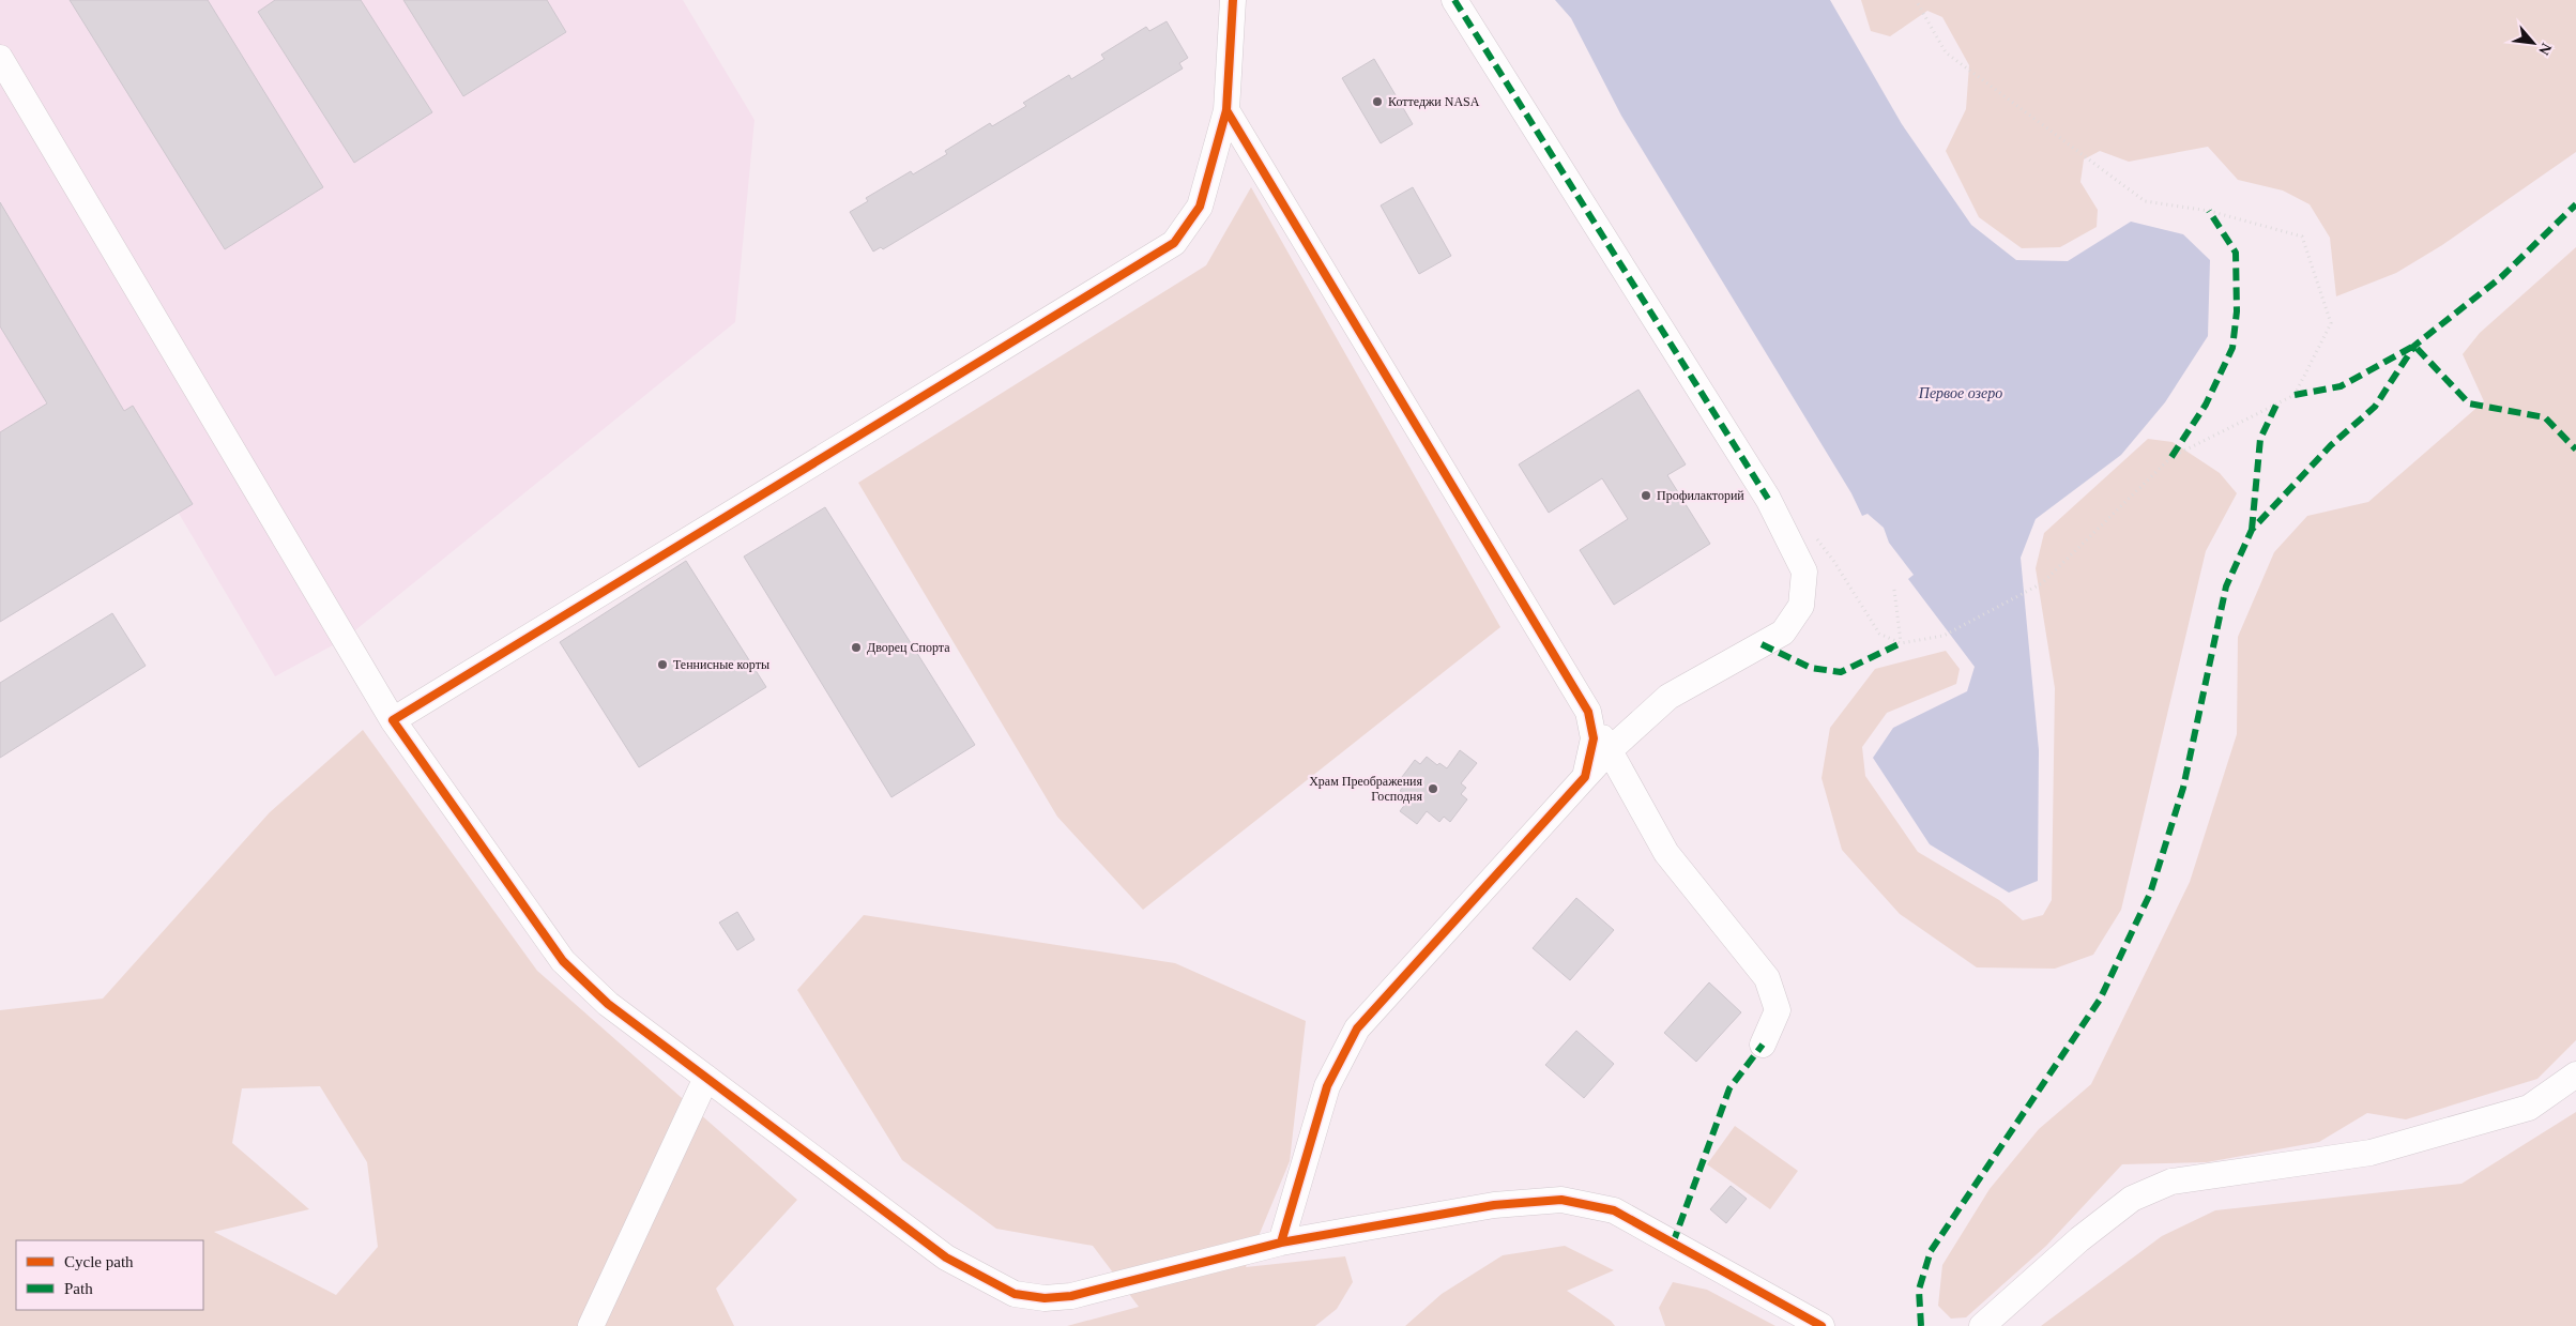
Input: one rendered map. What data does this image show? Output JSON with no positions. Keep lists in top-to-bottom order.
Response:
{
  "water": ["Первое озеро"],
  "places": [
    "Коттеджи NASA",
    "Профилакторий",
    "Дворец Спорта",
    "Теннисные корты",
    "Храм Преображения Господня"
  ],
  "legend": ["Cycle path", "Path"],
  "north": "bottom right"
}
